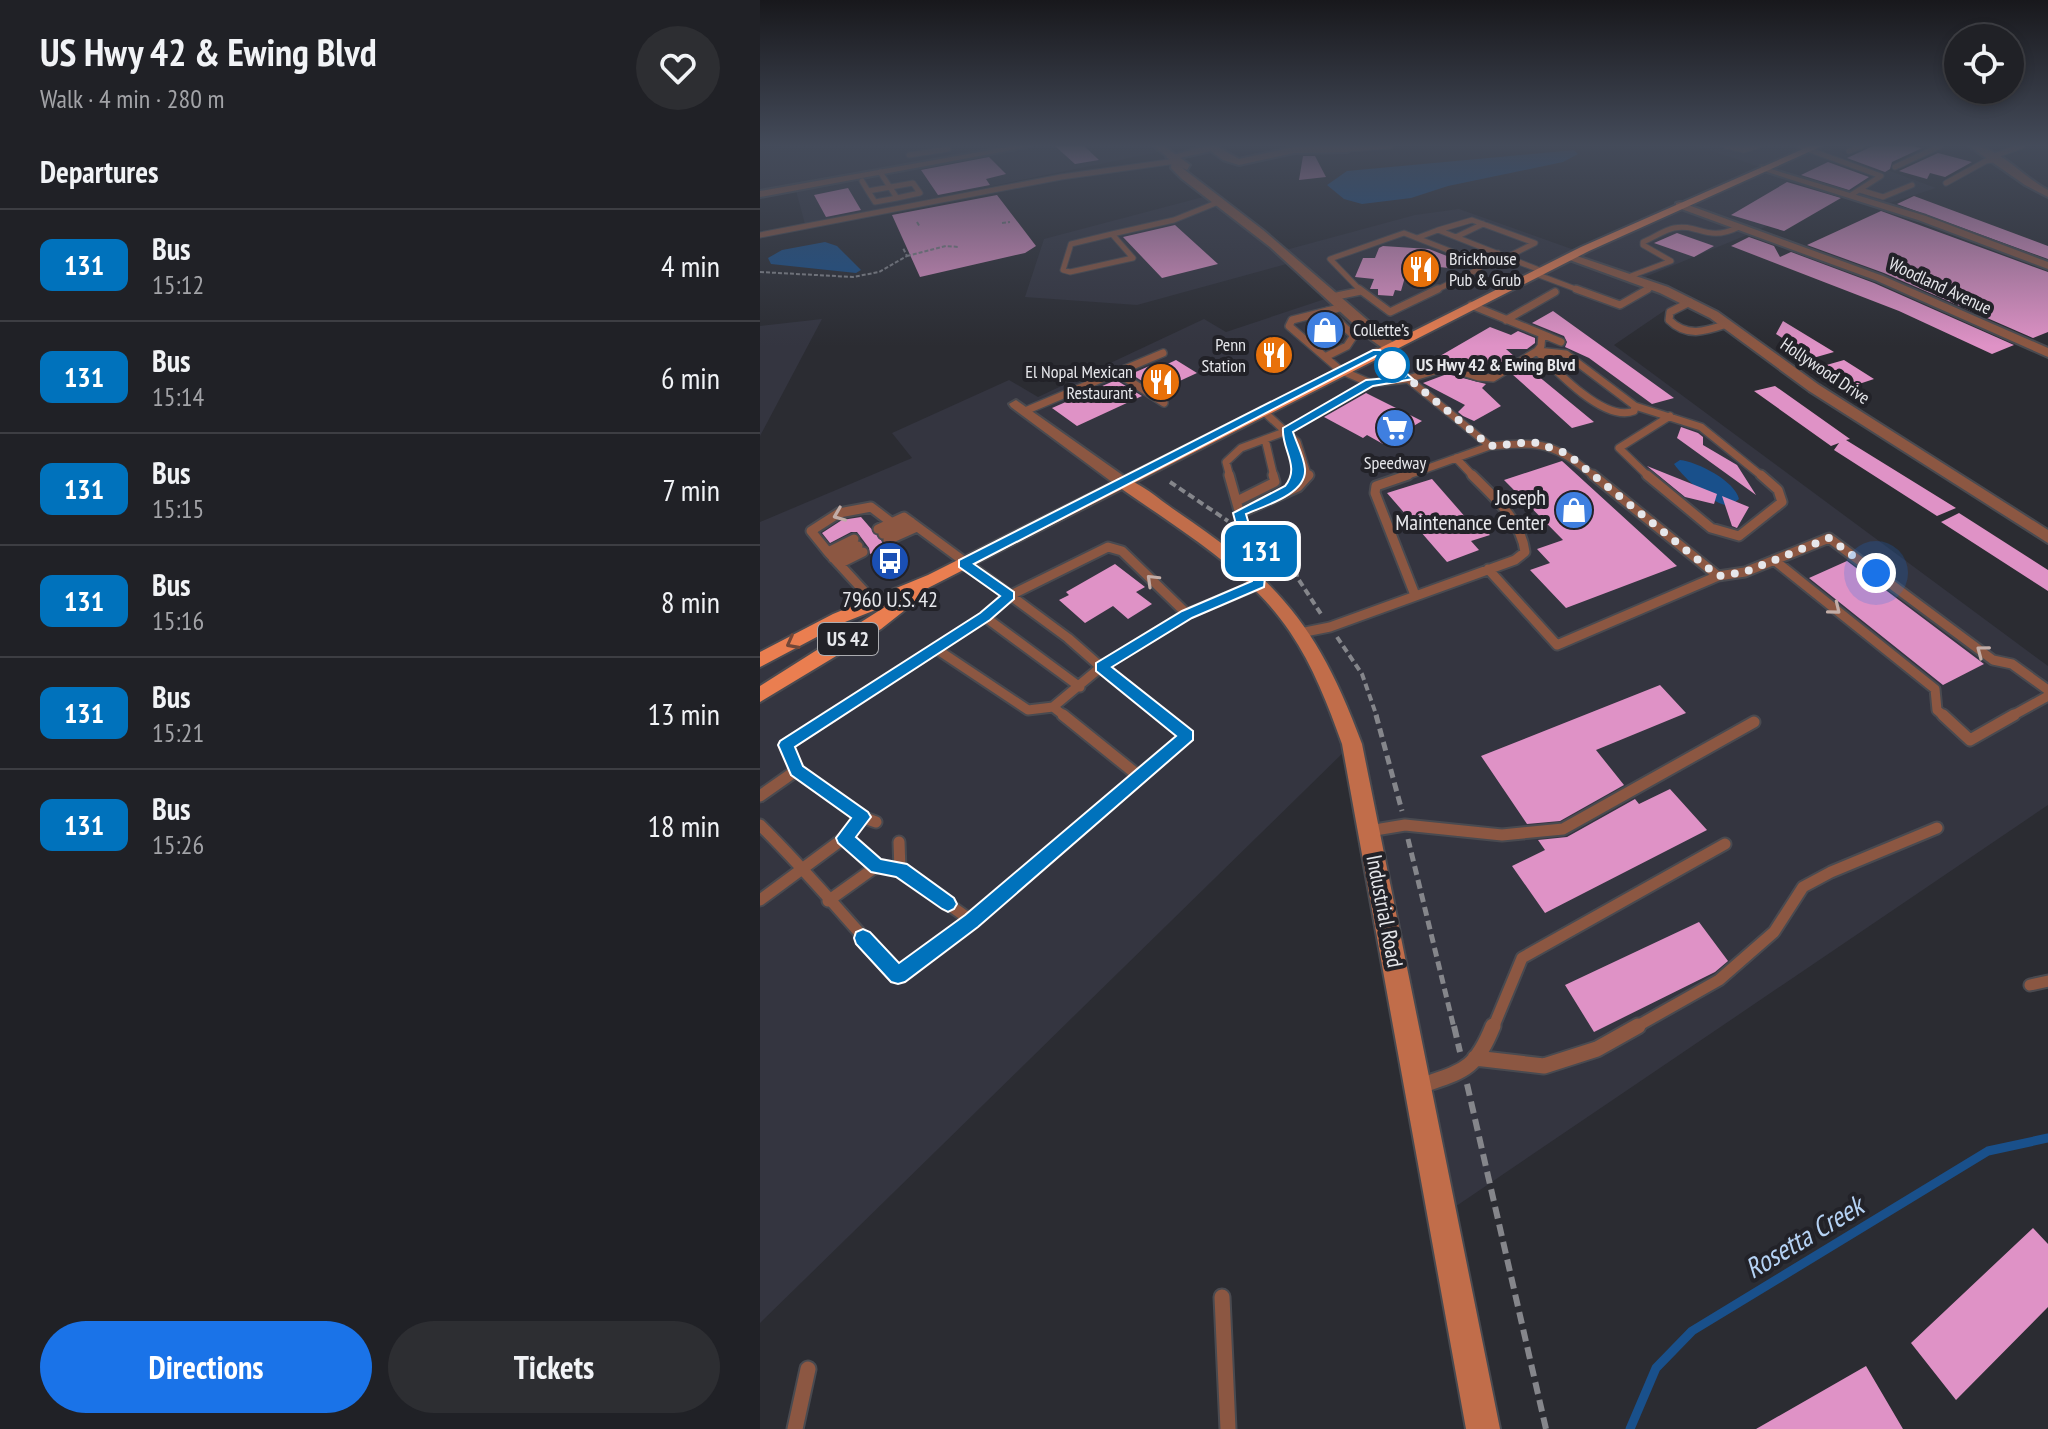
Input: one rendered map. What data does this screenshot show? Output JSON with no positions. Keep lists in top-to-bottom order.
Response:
{
  "streets": {
    "main road": ["US 42", "Industrial Road"],
    "street": ["Woodland Avenue", "Hollywood Drive"]
  },
  "crossings": [
    ["Hollywood Drive", "US 42"],
    ["US 42", "Industrial Road"]
  ],
  "water": ["Rosetta Creek"],
  "places": {
    "restaurant": ["Brickhouse Pub & Grub", "Penn Station", "El Nopal Mexican Restaurant"],
    "shop": ["Collette’s", "Joseph Maintenance Center"],
    "other": ["US Hwy 42 & Ewing Blvd"],
    "supermarket": ["Speedway"],
    "bus stop": ["7960 U.S. 42"]
  },
  "lines": ["bus line 131"],
  "page": {
    "heading": [
      ["US Hwy 42 & Ewing Blvd", "Walk · 4 min · 280 m"],
      "Departures"
    ],
    "on_map": "131",
    "list": [
      {
        "mark": "131",
        "name": "Bus",
        "note": "15:12",
        "value": "4 min"
      },
      {
        "mark": "131",
        "name": "Bus",
        "note": "15:14",
        "value": "6 min"
      },
      {
        "mark": "131",
        "name": "Bus",
        "note": "15:15",
        "value": "7 min"
      },
      {
        "mark": "131",
        "name": "Bus",
        "note": "15:16",
        "value": "8 min"
      },
      {
        "mark": "131",
        "name": "Bus",
        "note": "15:21",
        "value": "13 min"
      },
      {
        "mark": "131",
        "name": "Bus",
        "note": "15:26",
        "value": "18 min"
      }
    ],
    "buttons": ["Directions", "Tickets"]
  }
}
